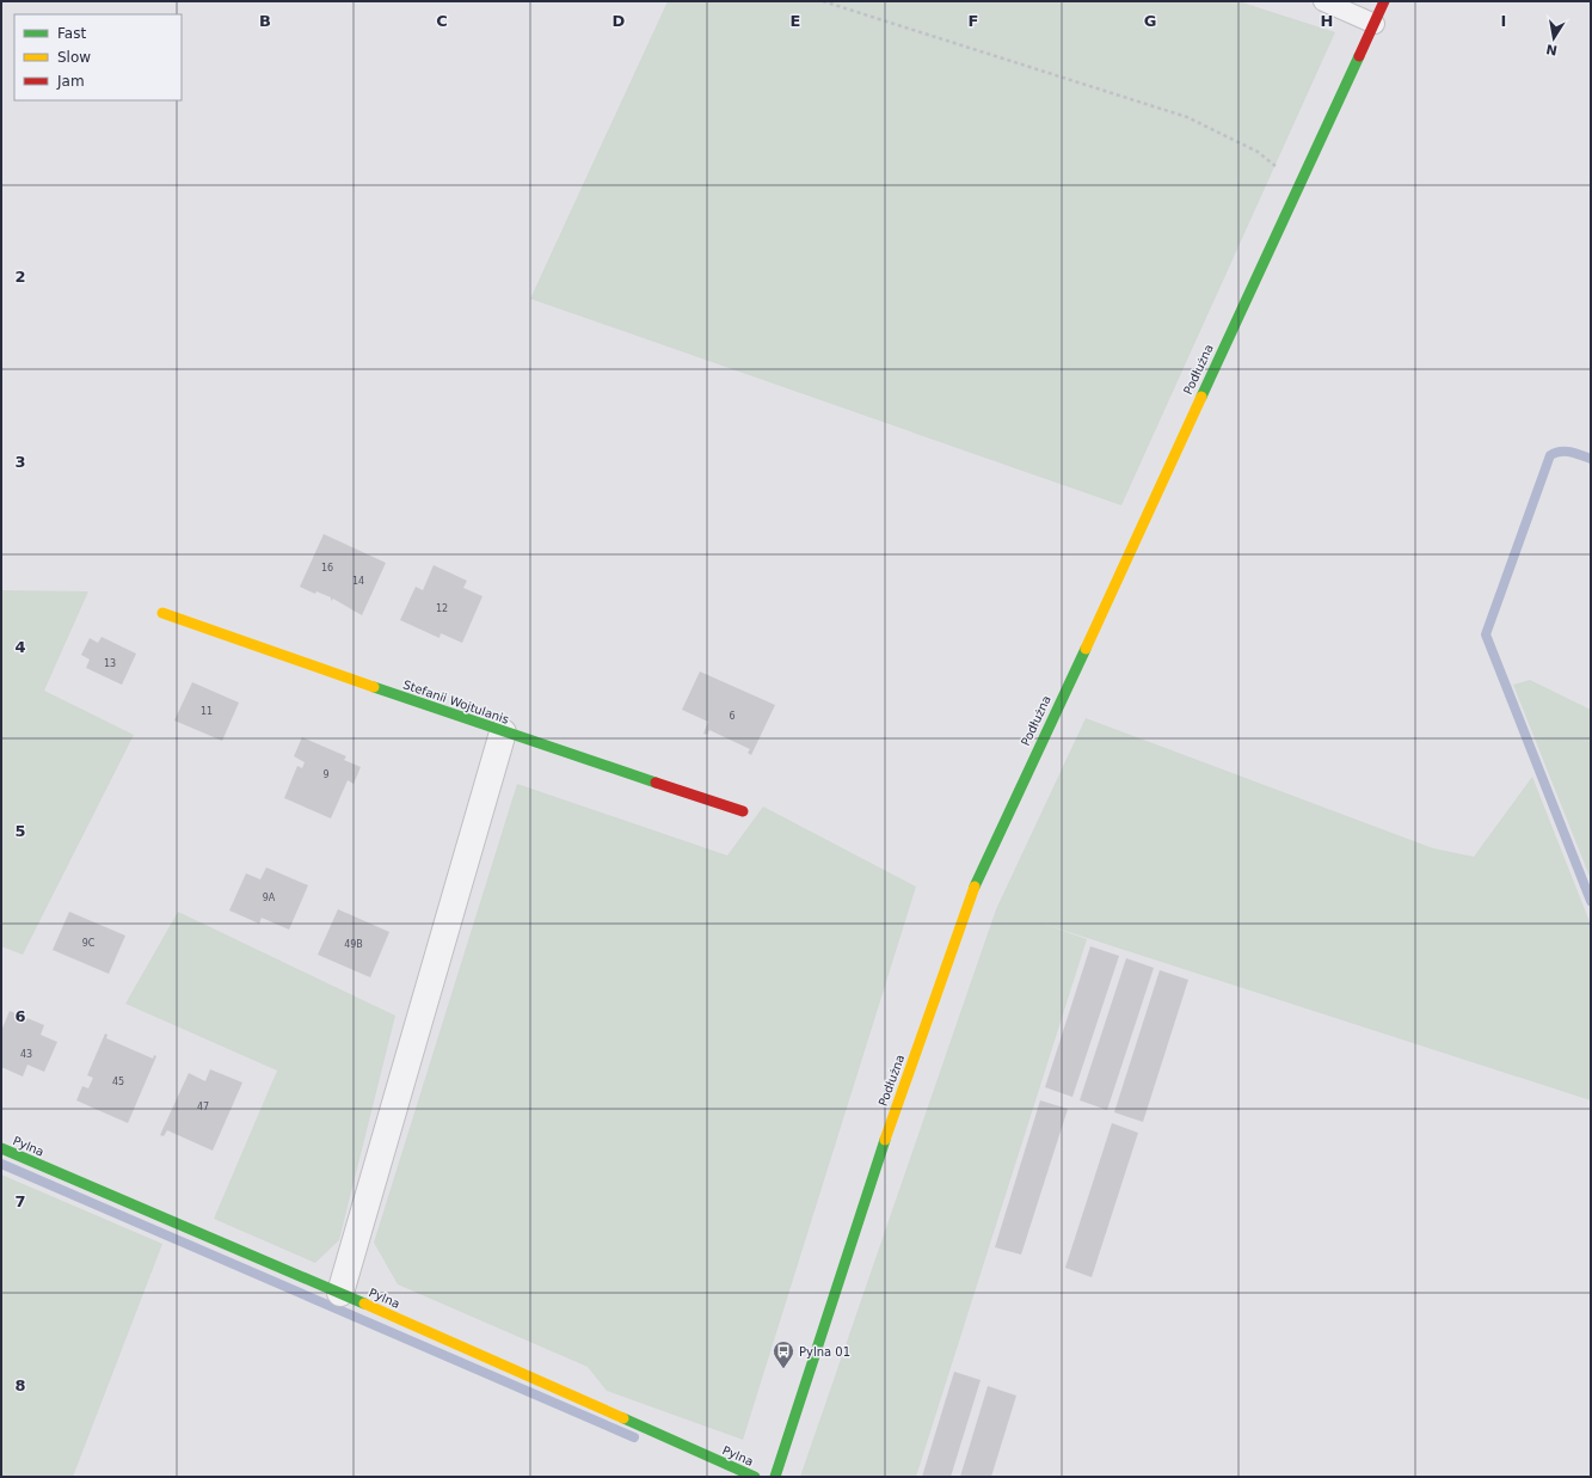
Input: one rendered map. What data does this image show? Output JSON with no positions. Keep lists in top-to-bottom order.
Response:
{
  "streets": {
    "street": ["Podłużna", "Stefanii Wojtulanis", "Pylna"]
  },
  "places": {
    "bus stop": ["Pylna 01"]
  },
  "house_numbers": [
    "16",
    "14",
    "12",
    "13",
    "11",
    "6",
    "9",
    "9A",
    "9C",
    "49B",
    "43",
    "45",
    "47"
  ],
  "legend": ["Fast", "Slow", "Jam"],
  "north": "bottom",
  "grid": {
    "columns": [
      "B",
      "C",
      "D",
      "E",
      "F",
      "G",
      "H",
      "I"
    ],
    "rows": [
      "2",
      "3",
      "4",
      "5",
      "6",
      "7",
      "8"
    ]
  }
}
